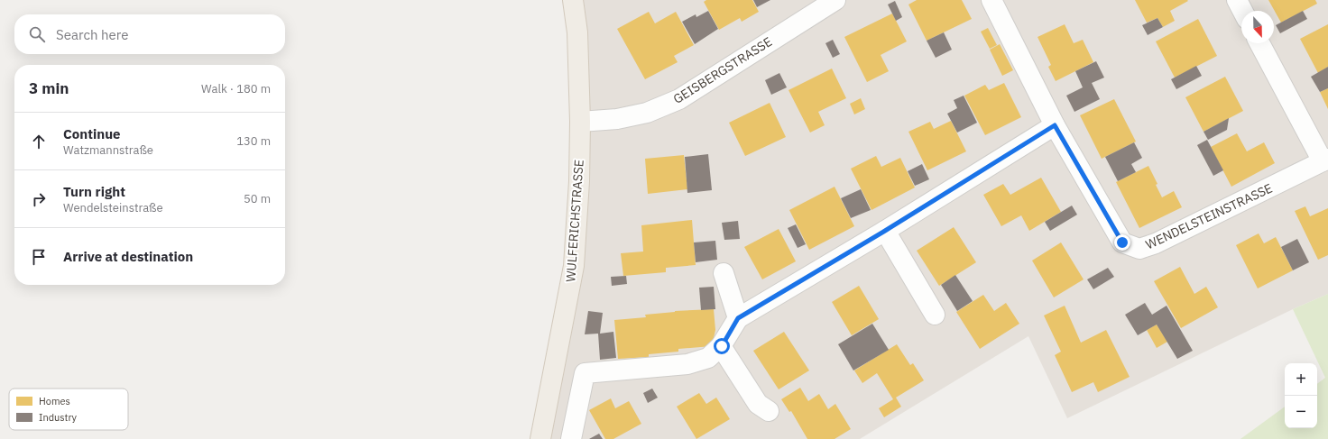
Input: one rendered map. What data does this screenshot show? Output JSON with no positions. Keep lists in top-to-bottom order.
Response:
{
  "streets": {
    "main road": ["WULFERICHSTRASSE"],
    "street": ["GEISBERGSTRASSE", "WENDELSTEINSTRASSE"]
  },
  "crossings": [
    ["GEISBERGSTRASSE", "WULFERICHSTRASSE"]
  ],
  "legend": ["Homes", "Industry"],
  "north": "bottom",
  "page": {
    "search": "Search here",
    "heading": ["3 min", "Walk · 180 m"],
    "list": [
      ["Continue", "Watzmannstraße", "130 m"],
      ["Turn right", "Wendelsteinstraße", "50 m"],
      "Arrive at destination"
    ],
    "map_buttons": ["+", "−"]
  }
}
